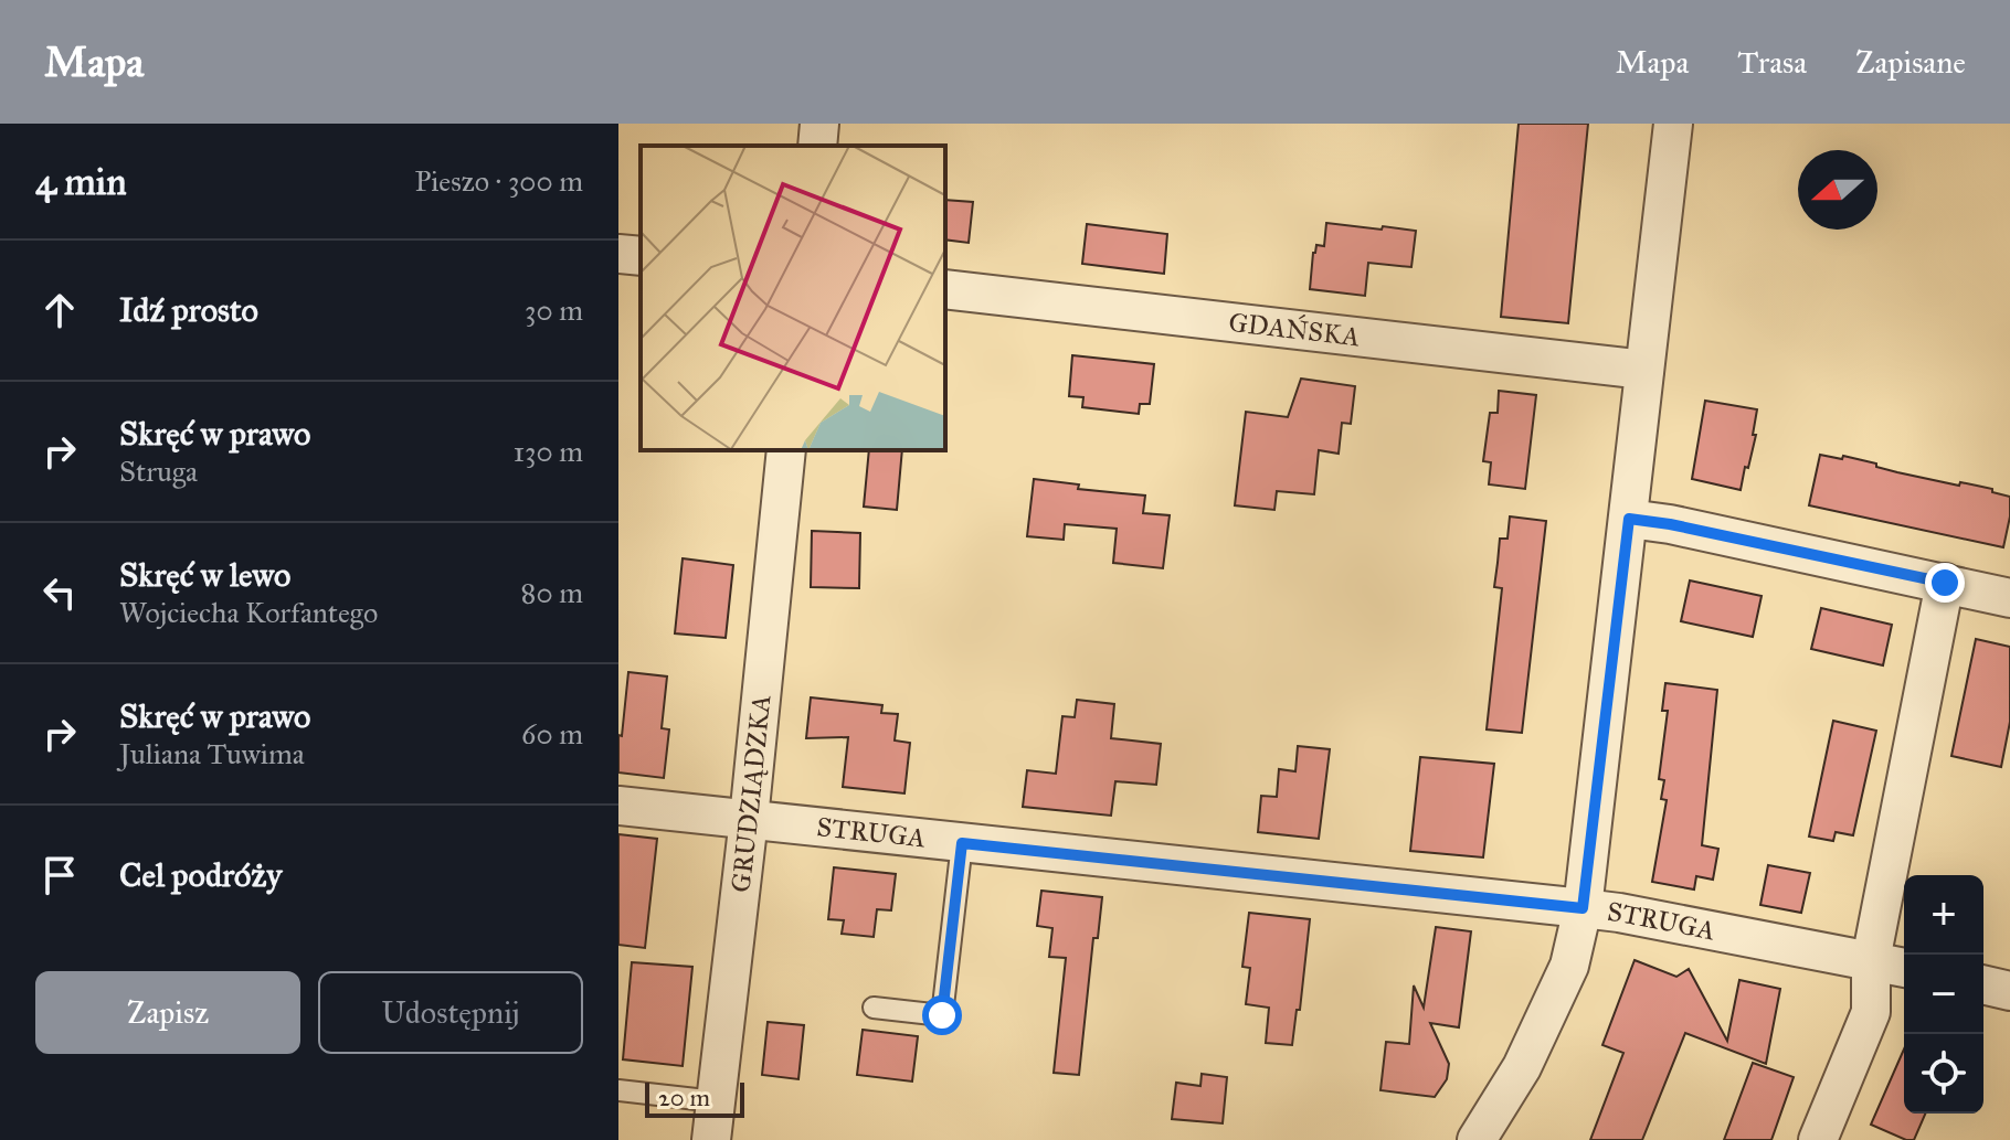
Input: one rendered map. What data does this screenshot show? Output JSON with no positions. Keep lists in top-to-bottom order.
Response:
{
  "streets": {
    "street": ["GDAŃSKA", "GRUDZIĄDZKA", "STRUGA"]
  },
  "crossings": [
    ["GRUDZIĄDZKA", "STRUGA"]
  ],
  "scale_bar": "20 m",
  "north": "left",
  "page": {
    "header": "Mapa",
    "nav": ["Mapa", "Trasa", "Zapisane"],
    "heading": ["4 min", "Pieszo · 300 m"],
    "list": [
      ["Idź prosto", "30 m"],
      ["Skręć w prawo", "Struga", "130 m"],
      ["Skręć w lewo", "Wojciecha Korfantego", "80 m"],
      ["Skręć w prawo", "Juliana Tuwima", "60 m"],
      "Cel podróży"
    ],
    "map_buttons": ["+", "−"],
    "buttons": ["Zapisz", "Udostępnij"],
    "scale": "20 m"
  }
}
